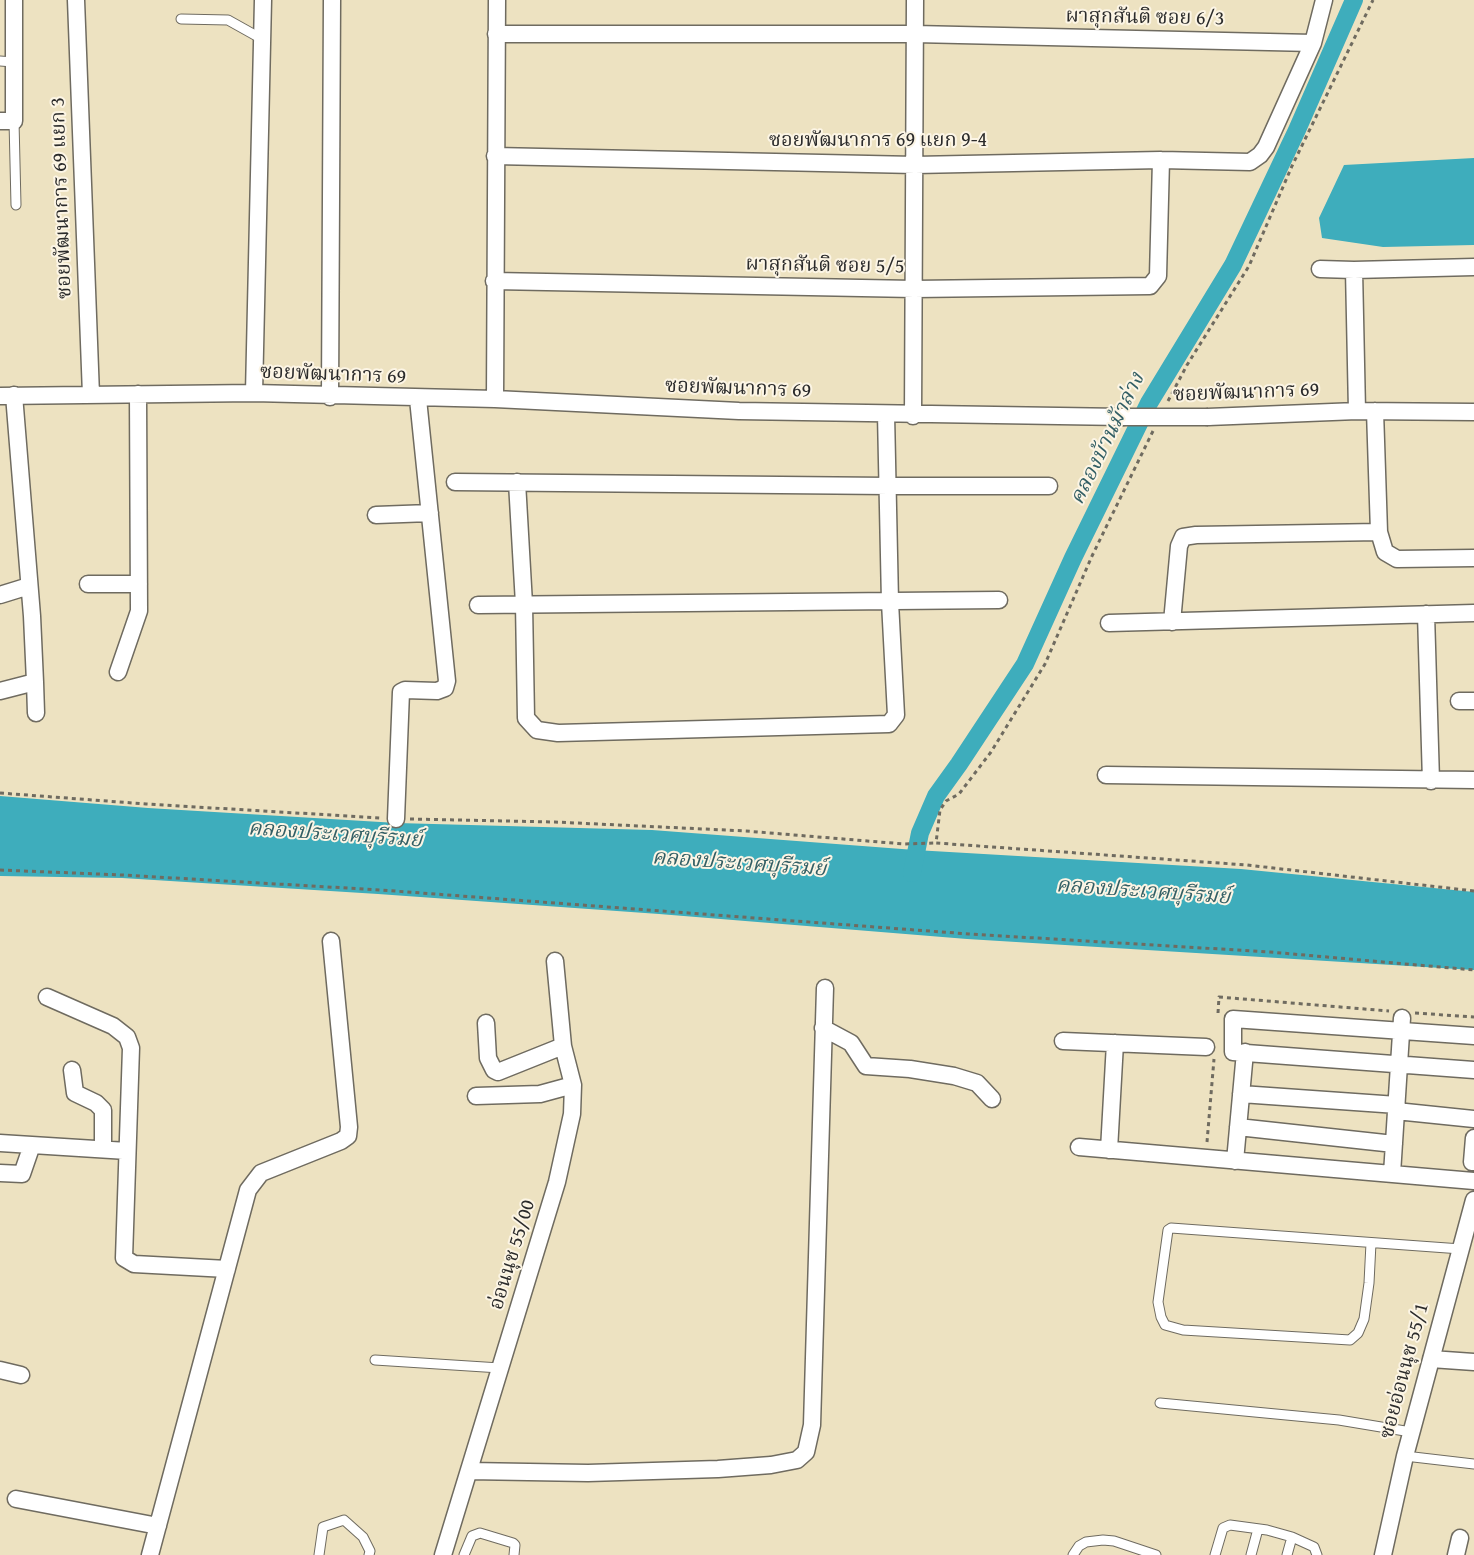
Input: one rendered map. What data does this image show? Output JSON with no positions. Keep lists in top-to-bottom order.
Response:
{
  "streets": {
    "street": [
      "ผาสุกสันติ ซอย 6/3",
      "ซอยพัฒนาการ 69 แยก 9-4",
      "ซอยพัฒนาการ 69 แยก 3",
      "ผาสุกสันติ ซอย 5/5",
      "ซอยพัฒนาการ 69",
      "อ่อนนุช 55/00",
      "ซอยอ่อนนุช 55/1"
    ]
  },
  "crossings": [
    ["ผาสุกสันติ ซอย 6/3", "ซอยพัฒนาการ 69 แยก 9-4"],
    ["ซอยพัฒนาการ 69 แยก 9-4", "ผาสุกสันติ ซอย 5/5"],
    ["ซอยพัฒนาการ 69 แยก 3", "ซอยพัฒนาการ 69"]
  ],
  "water": ["คลองบ้านม้าล่าง", "คลองประเวศบุรีรมย์"]
}
